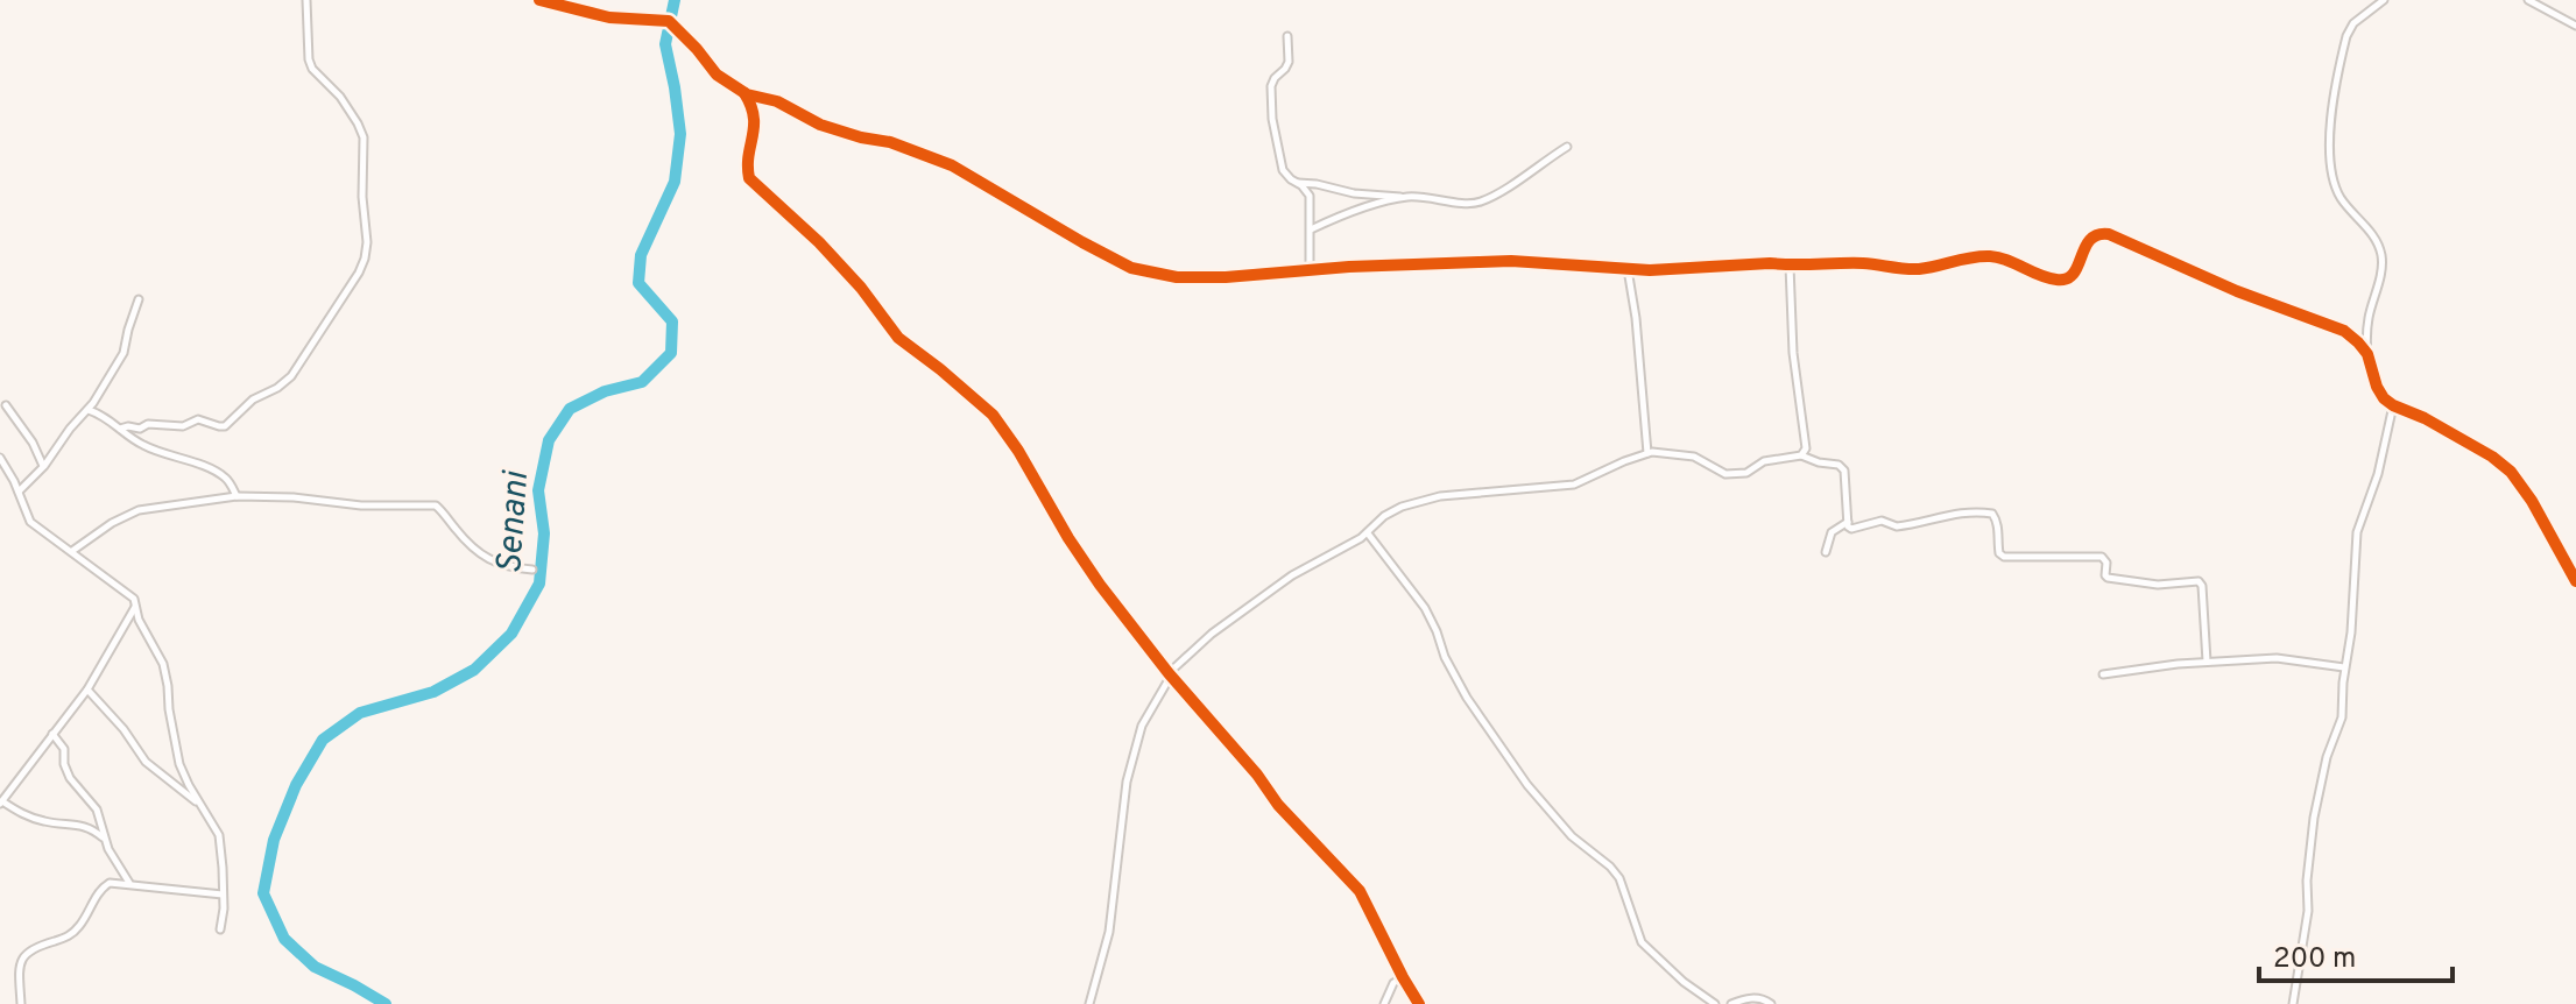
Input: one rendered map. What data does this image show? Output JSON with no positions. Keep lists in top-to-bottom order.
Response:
{
  "water": ["Senani"],
  "scale_bar": "200 m"
}
